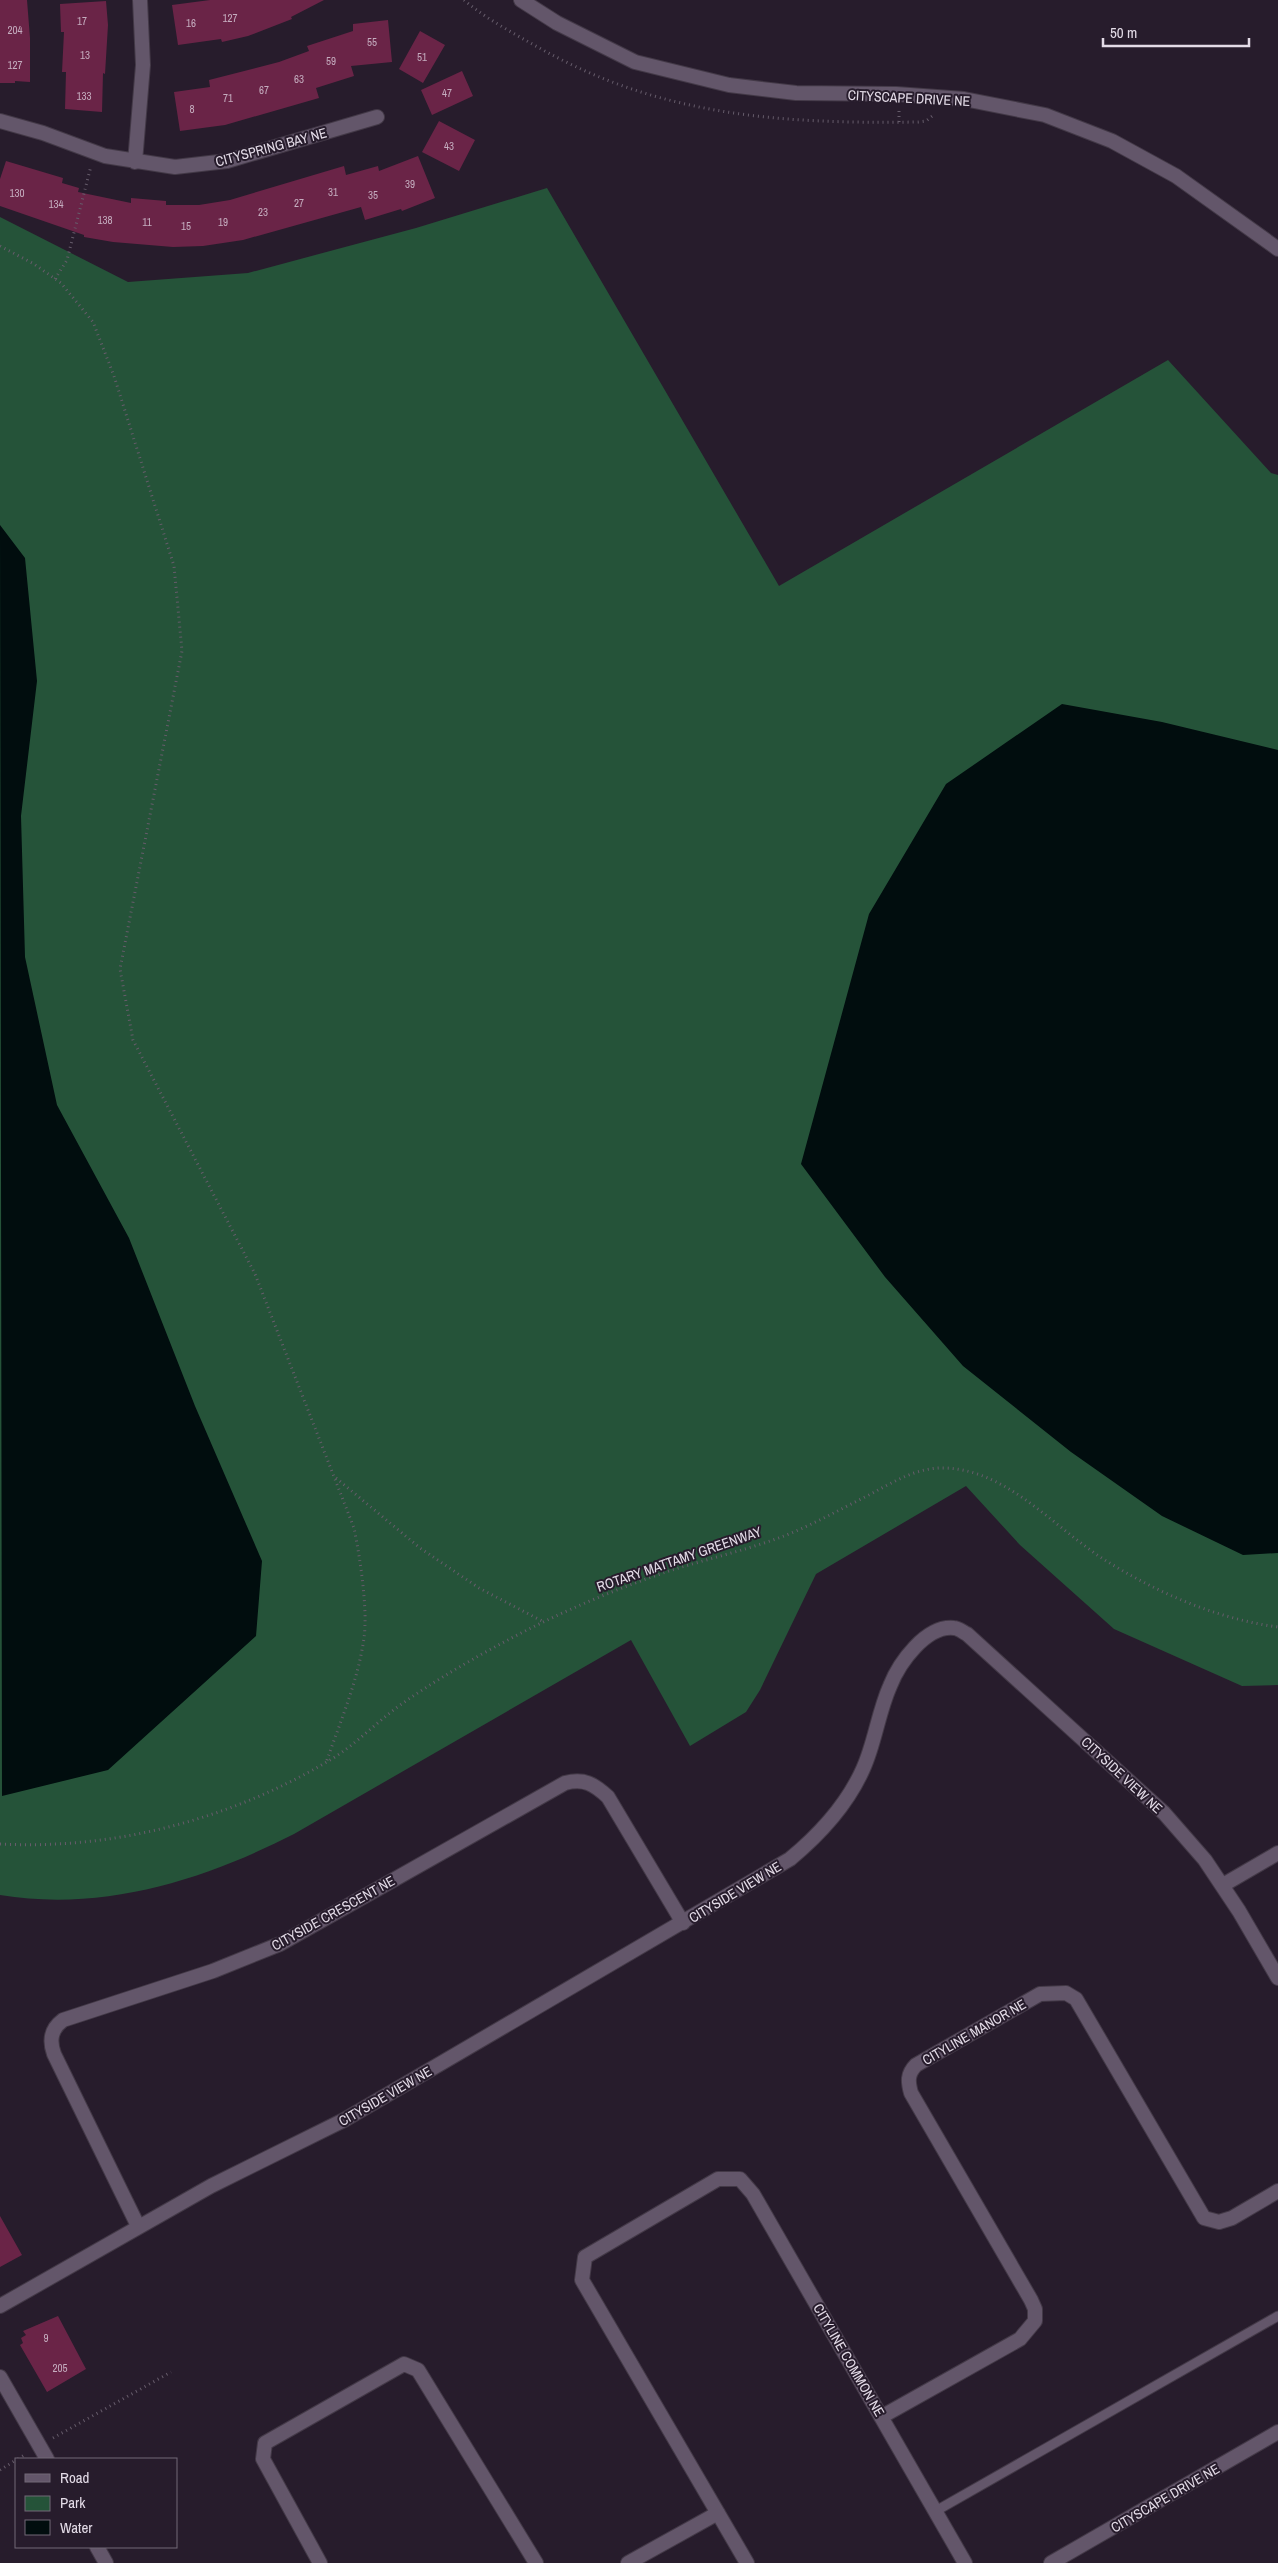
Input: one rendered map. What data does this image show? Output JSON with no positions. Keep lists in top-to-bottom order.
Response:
{
  "streets": {
    "street": [
      "CITYSCAPE DRIVE NE",
      "CITYSPRING BAY NE",
      "CITYSIDE VIEW NE",
      "CITYSIDE CRESCENT NE",
      "CITYLINE MANOR NE",
      "CITYLINE COMMON NE"
    ],
    "path": ["ROTARY MATTAMY GREENWAY"]
  },
  "crossings": [
    ["CITYSIDE VIEW NE", "CITYSIDE CRESCENT NE"],
    ["CITYLINE MANOR NE", "CITYLINE COMMON NE"]
  ],
  "house_numbers": [
    "127",
    "17",
    "16",
    "204",
    "55",
    "13",
    "51",
    "59",
    "127",
    "63",
    "67",
    "47",
    "133",
    "71",
    "8",
    "43",
    "39",
    "31",
    "130",
    "35",
    "27",
    "134",
    "23",
    "138",
    "11",
    "19",
    "15",
    "9",
    "205"
  ],
  "legend": ["Road", "Park", "Water"],
  "scale_bar": "50 m"
}
